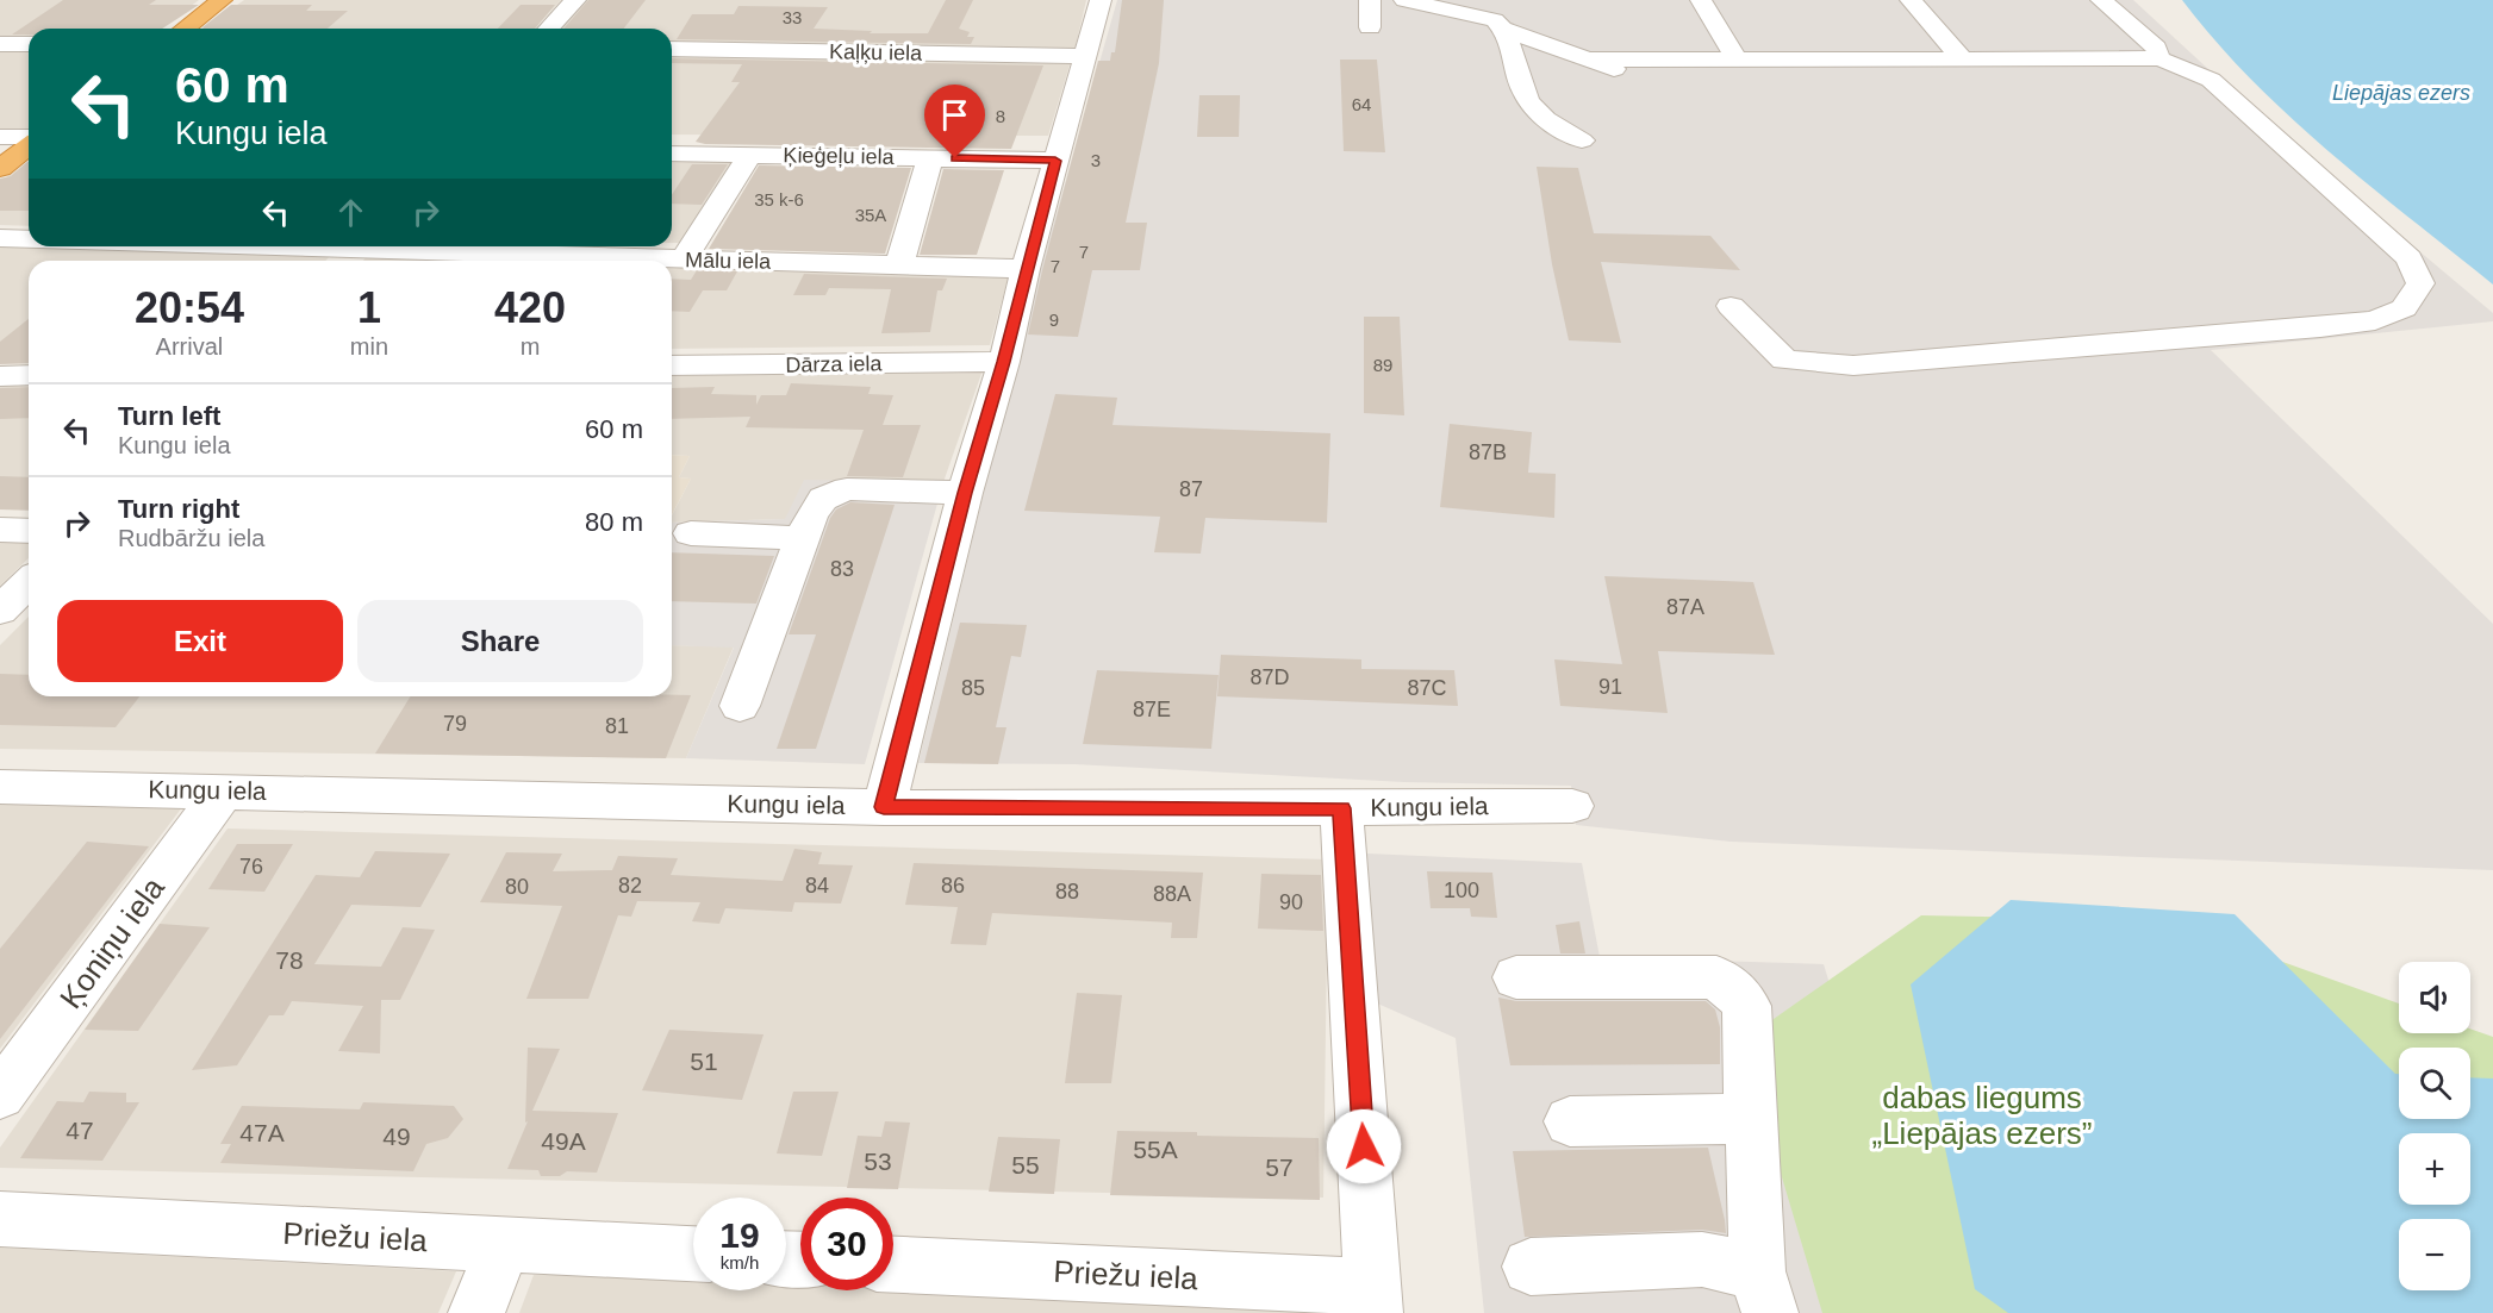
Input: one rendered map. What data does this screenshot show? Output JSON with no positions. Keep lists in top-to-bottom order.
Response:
{
  "streets": {
    "street": [
      "Kaļķu iela",
      "Ķieģeļu iela",
      "Mālu iela",
      "Dārza iela",
      "Kungu iela",
      "Ķoniņu iela",
      "Priežu iela"
    ]
  },
  "crossings": [
    ["Kungu iela", "Ķoniņu iela"]
  ],
  "water": ["Liepājas ezers"],
  "parks": ["dabas liegums „Liepājas ezers”"],
  "house_numbers": [
    "33",
    "64",
    "8",
    "3",
    "35 k-6",
    "35A",
    "7",
    "7",
    "9",
    "89",
    "87B",
    "87",
    "83",
    "87A",
    "87D",
    "91",
    "85",
    "87C",
    "87E",
    "79",
    "81",
    "76",
    "82",
    "84",
    "86",
    "80",
    "100",
    "88",
    "88A",
    "90",
    "78",
    "51",
    "47",
    "47A",
    "49",
    "49A",
    "55A",
    "53",
    "55",
    "57"
  ],
  "page": {
    "turn": ["60 m", "Kungu iela"],
    "eta": [
      "20:54",
      "Arrival",
      "1",
      "min",
      "420",
      "m"
    ],
    "list": [
      {
        "name": "Turn left",
        "note": "Kungu iela",
        "value": "60 m"
      },
      {
        "name": "Turn right",
        "note": "Rudbāržu iela",
        "value": "80 m"
      }
    ],
    "buttons": ["Exit", "Share"],
    "map_buttons": ["+", "−"],
    "speed": "19 km/h",
    "limit": "30"
  }
}
